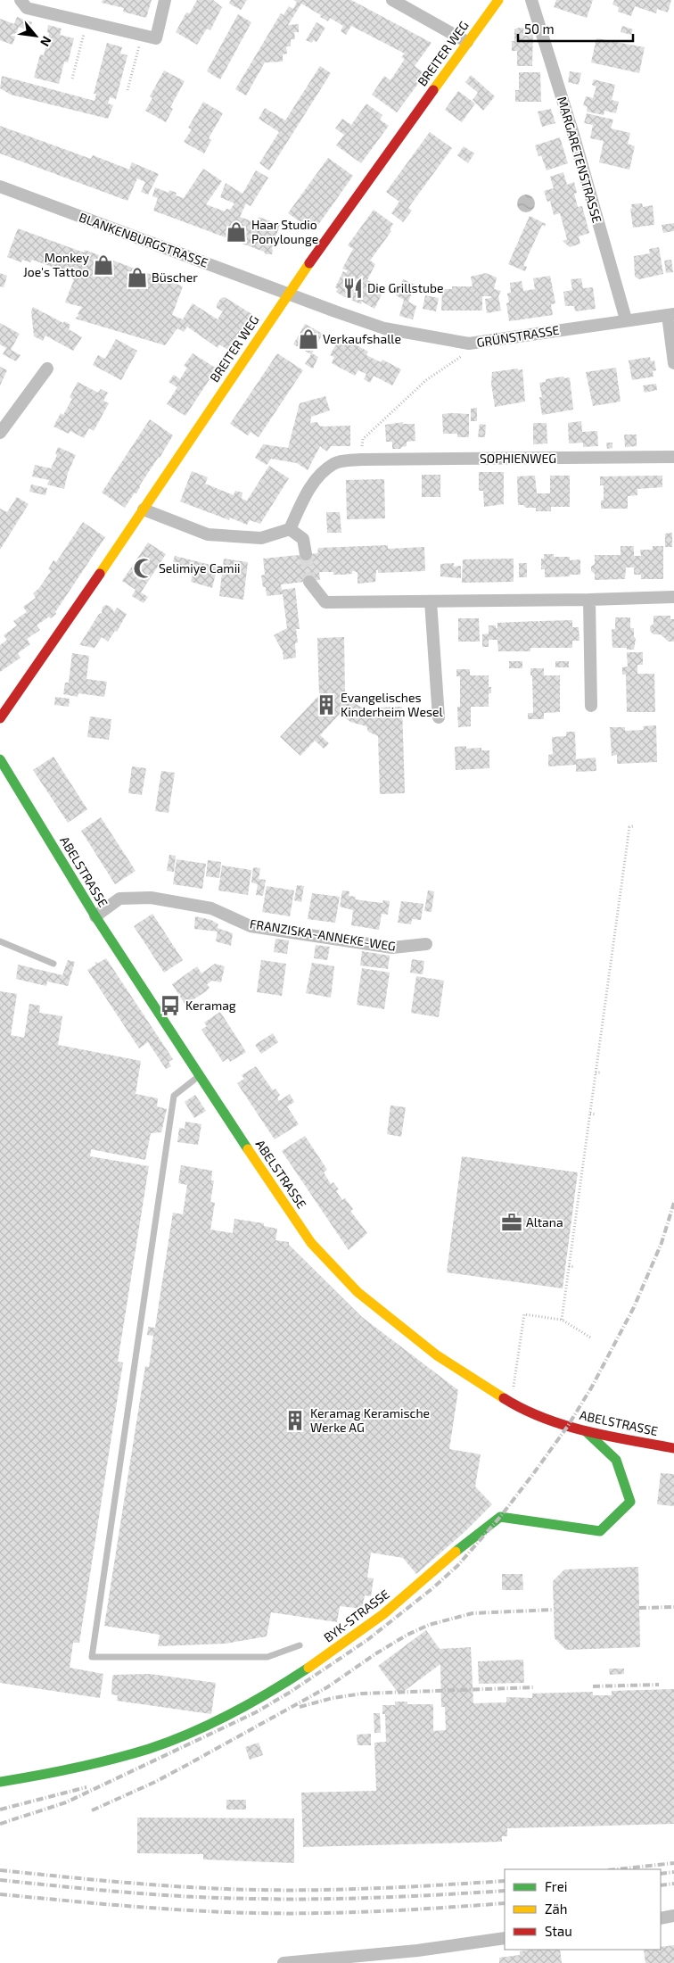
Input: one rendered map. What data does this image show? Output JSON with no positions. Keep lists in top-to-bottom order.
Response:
{
  "streets": {
    "street": [
      "BREITER WEG",
      "MARGARETENSTRASSE",
      "BLANKENBURGSTRASSE",
      "GRÜNSTRASSE",
      "SOPHIENWEG",
      "ABELSTRASSE",
      "FRANZISKA-ANNEKE-WEG",
      "BYK-STRASSE"
    ]
  },
  "crossings": [
    ["BREITER WEG", "BLANKENBURGSTRASSE"],
    ["BREITER WEG", "GRÜNSTRASSE"],
    ["MARGARETENSTRASSE", "GRÜNSTRASSE"],
    ["BLANKENBURGSTRASSE", "GRÜNSTRASSE"],
    ["ABELSTRASSE", "FRANZISKA-ANNEKE-WEG"],
    ["ABELSTRASSE", "BYK-STRASSE"]
  ],
  "places": {
    "shop": [
      "Haar Studio Ponylounge",
      "Monkey Joe's Tattoo",
      "Büscher",
      "Verkaufshalle"
    ],
    "restaurant": ["Die Grillstube"],
    "mosque": ["Selimiye Camii"],
    "building": ["Evangelisches Kinderheim Wesel", "Keramag Keramische Werke AG"],
    "bus stop": ["Keramag"],
    "office": ["Altana"]
  },
  "legend": ["Frei", "Zäh", "Stau"],
  "scale_bar": "50 m",
  "north": "bottom right"
}
